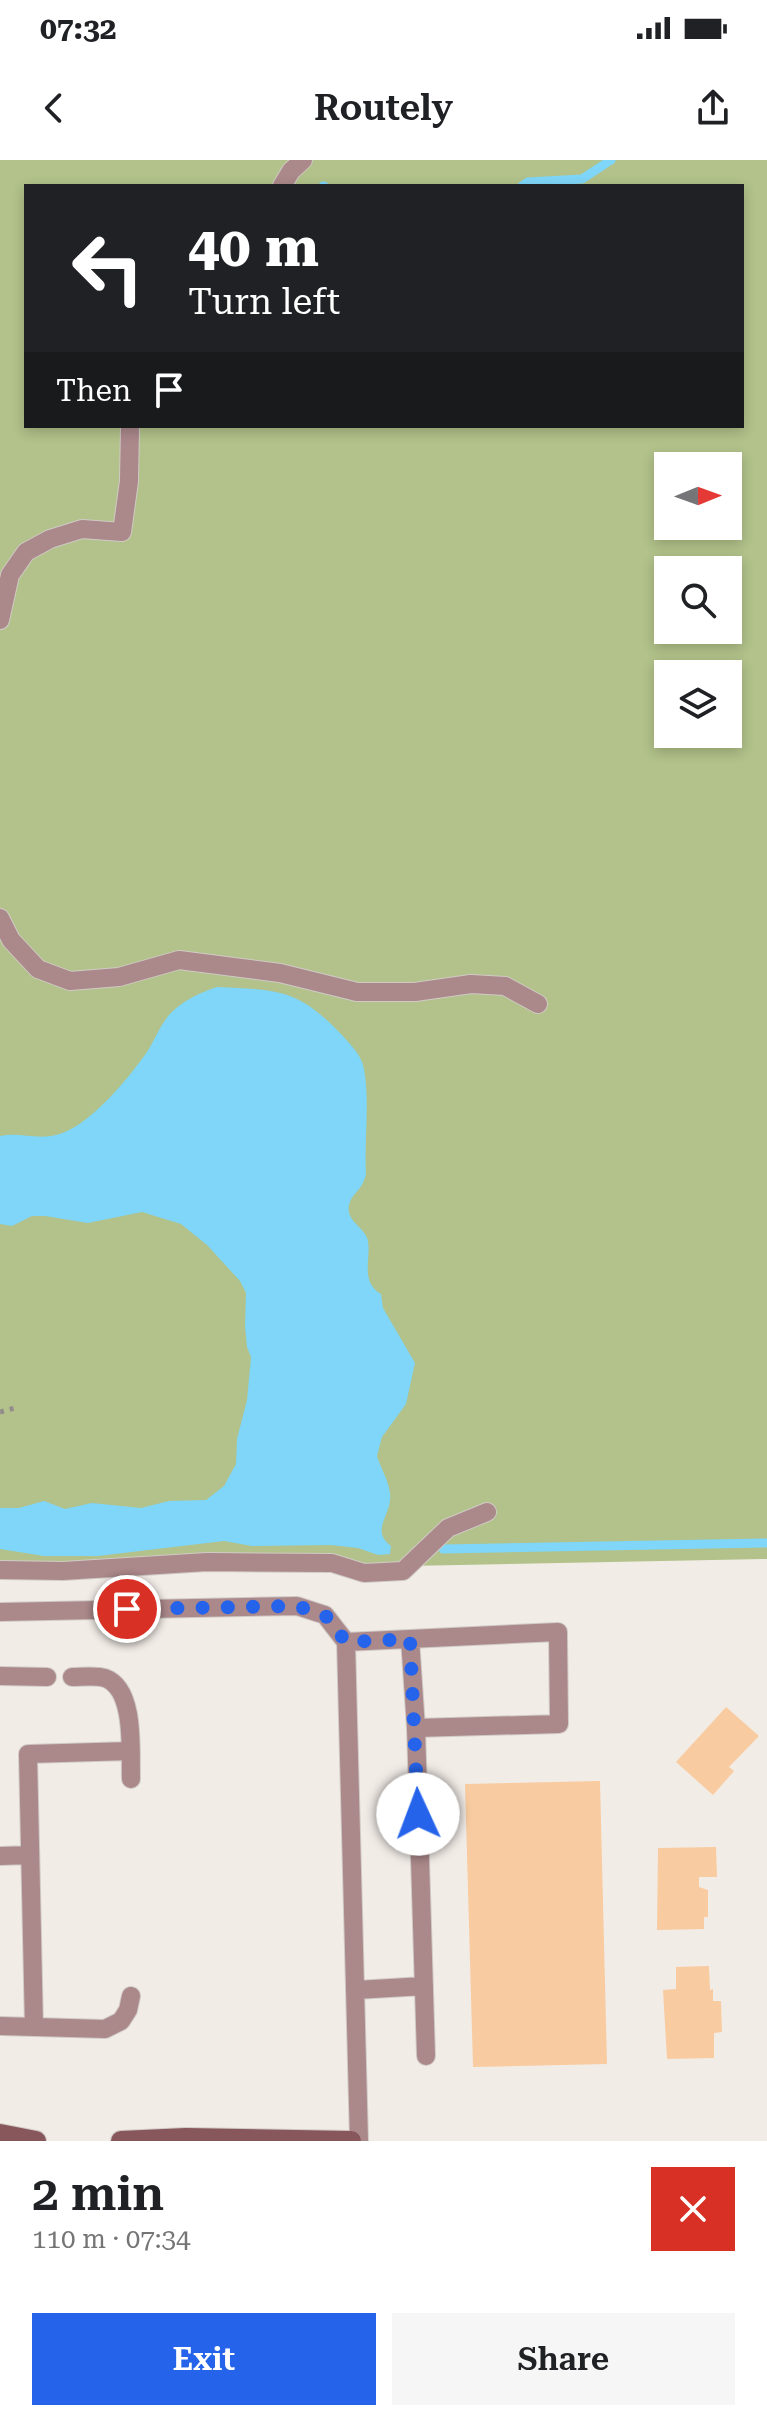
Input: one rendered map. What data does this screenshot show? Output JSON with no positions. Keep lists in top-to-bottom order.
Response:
{
  "north": "right",
  "page": {
    "status": "07:32",
    "header": "Routely",
    "turn": ["40 m", "Turn left"],
    "then": "Then",
    "heading": ["2 min", "110 m · 07:34"],
    "buttons": ["Exit", "Share"]
  }
}
